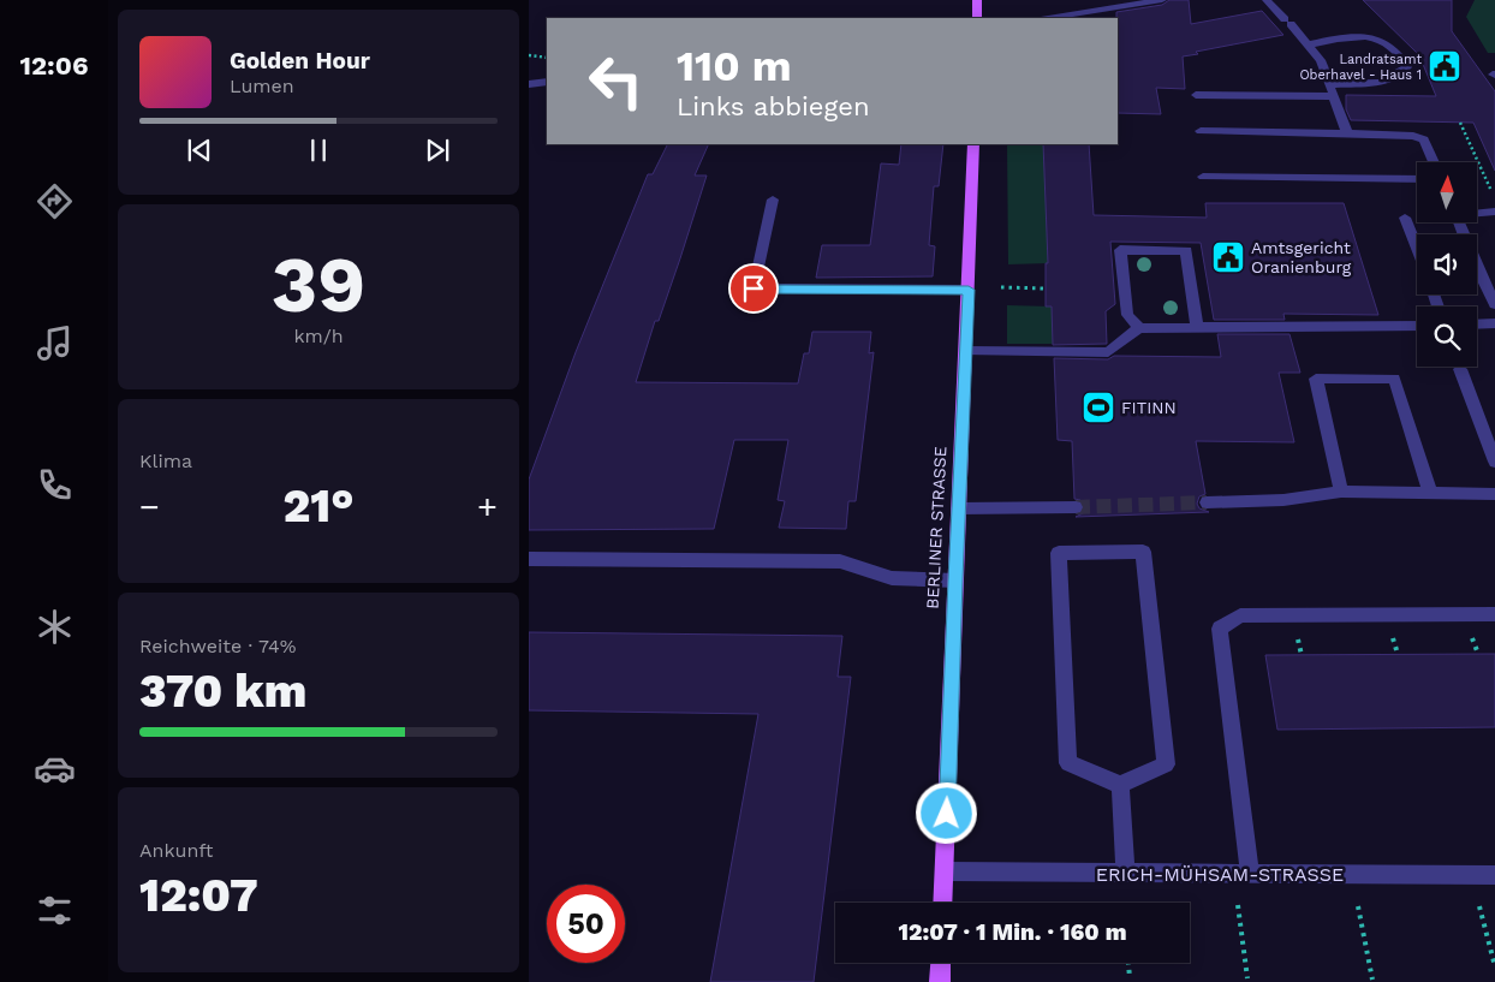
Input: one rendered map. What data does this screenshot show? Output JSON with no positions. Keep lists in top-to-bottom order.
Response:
{
  "streets": {
    "main road": ["BERLINER STRASSE"],
    "street": ["ERICH-MÜHSAM-STRASSE"]
  },
  "crossings": [
    ["BERLINER STRASSE", "ERICH-MÜHSAM-STRASSE"]
  ],
  "places": {
    "public building": ["Landratsamt Oberhavel - Haus 1", "Amtsgericht Oranienburg"],
    "sports": ["FITINN"]
  },
  "north": "top",
  "page": {
    "tabs": "12:06",
    "turn": ["110 m", "Links abbiegen"],
    "song": ["Golden Hour", "Lumen"],
    "tile": [
      ["39", "km/h"],
      "Klima",
      ["Reichweite · 74%", "370 km"],
      ["Ankunft", "12:07"]
    ],
    "heat": ["−", "21°", "+"],
    "limit": "50",
    "trip": "12:07 · 1 Min. · 160 m"
  }
}
